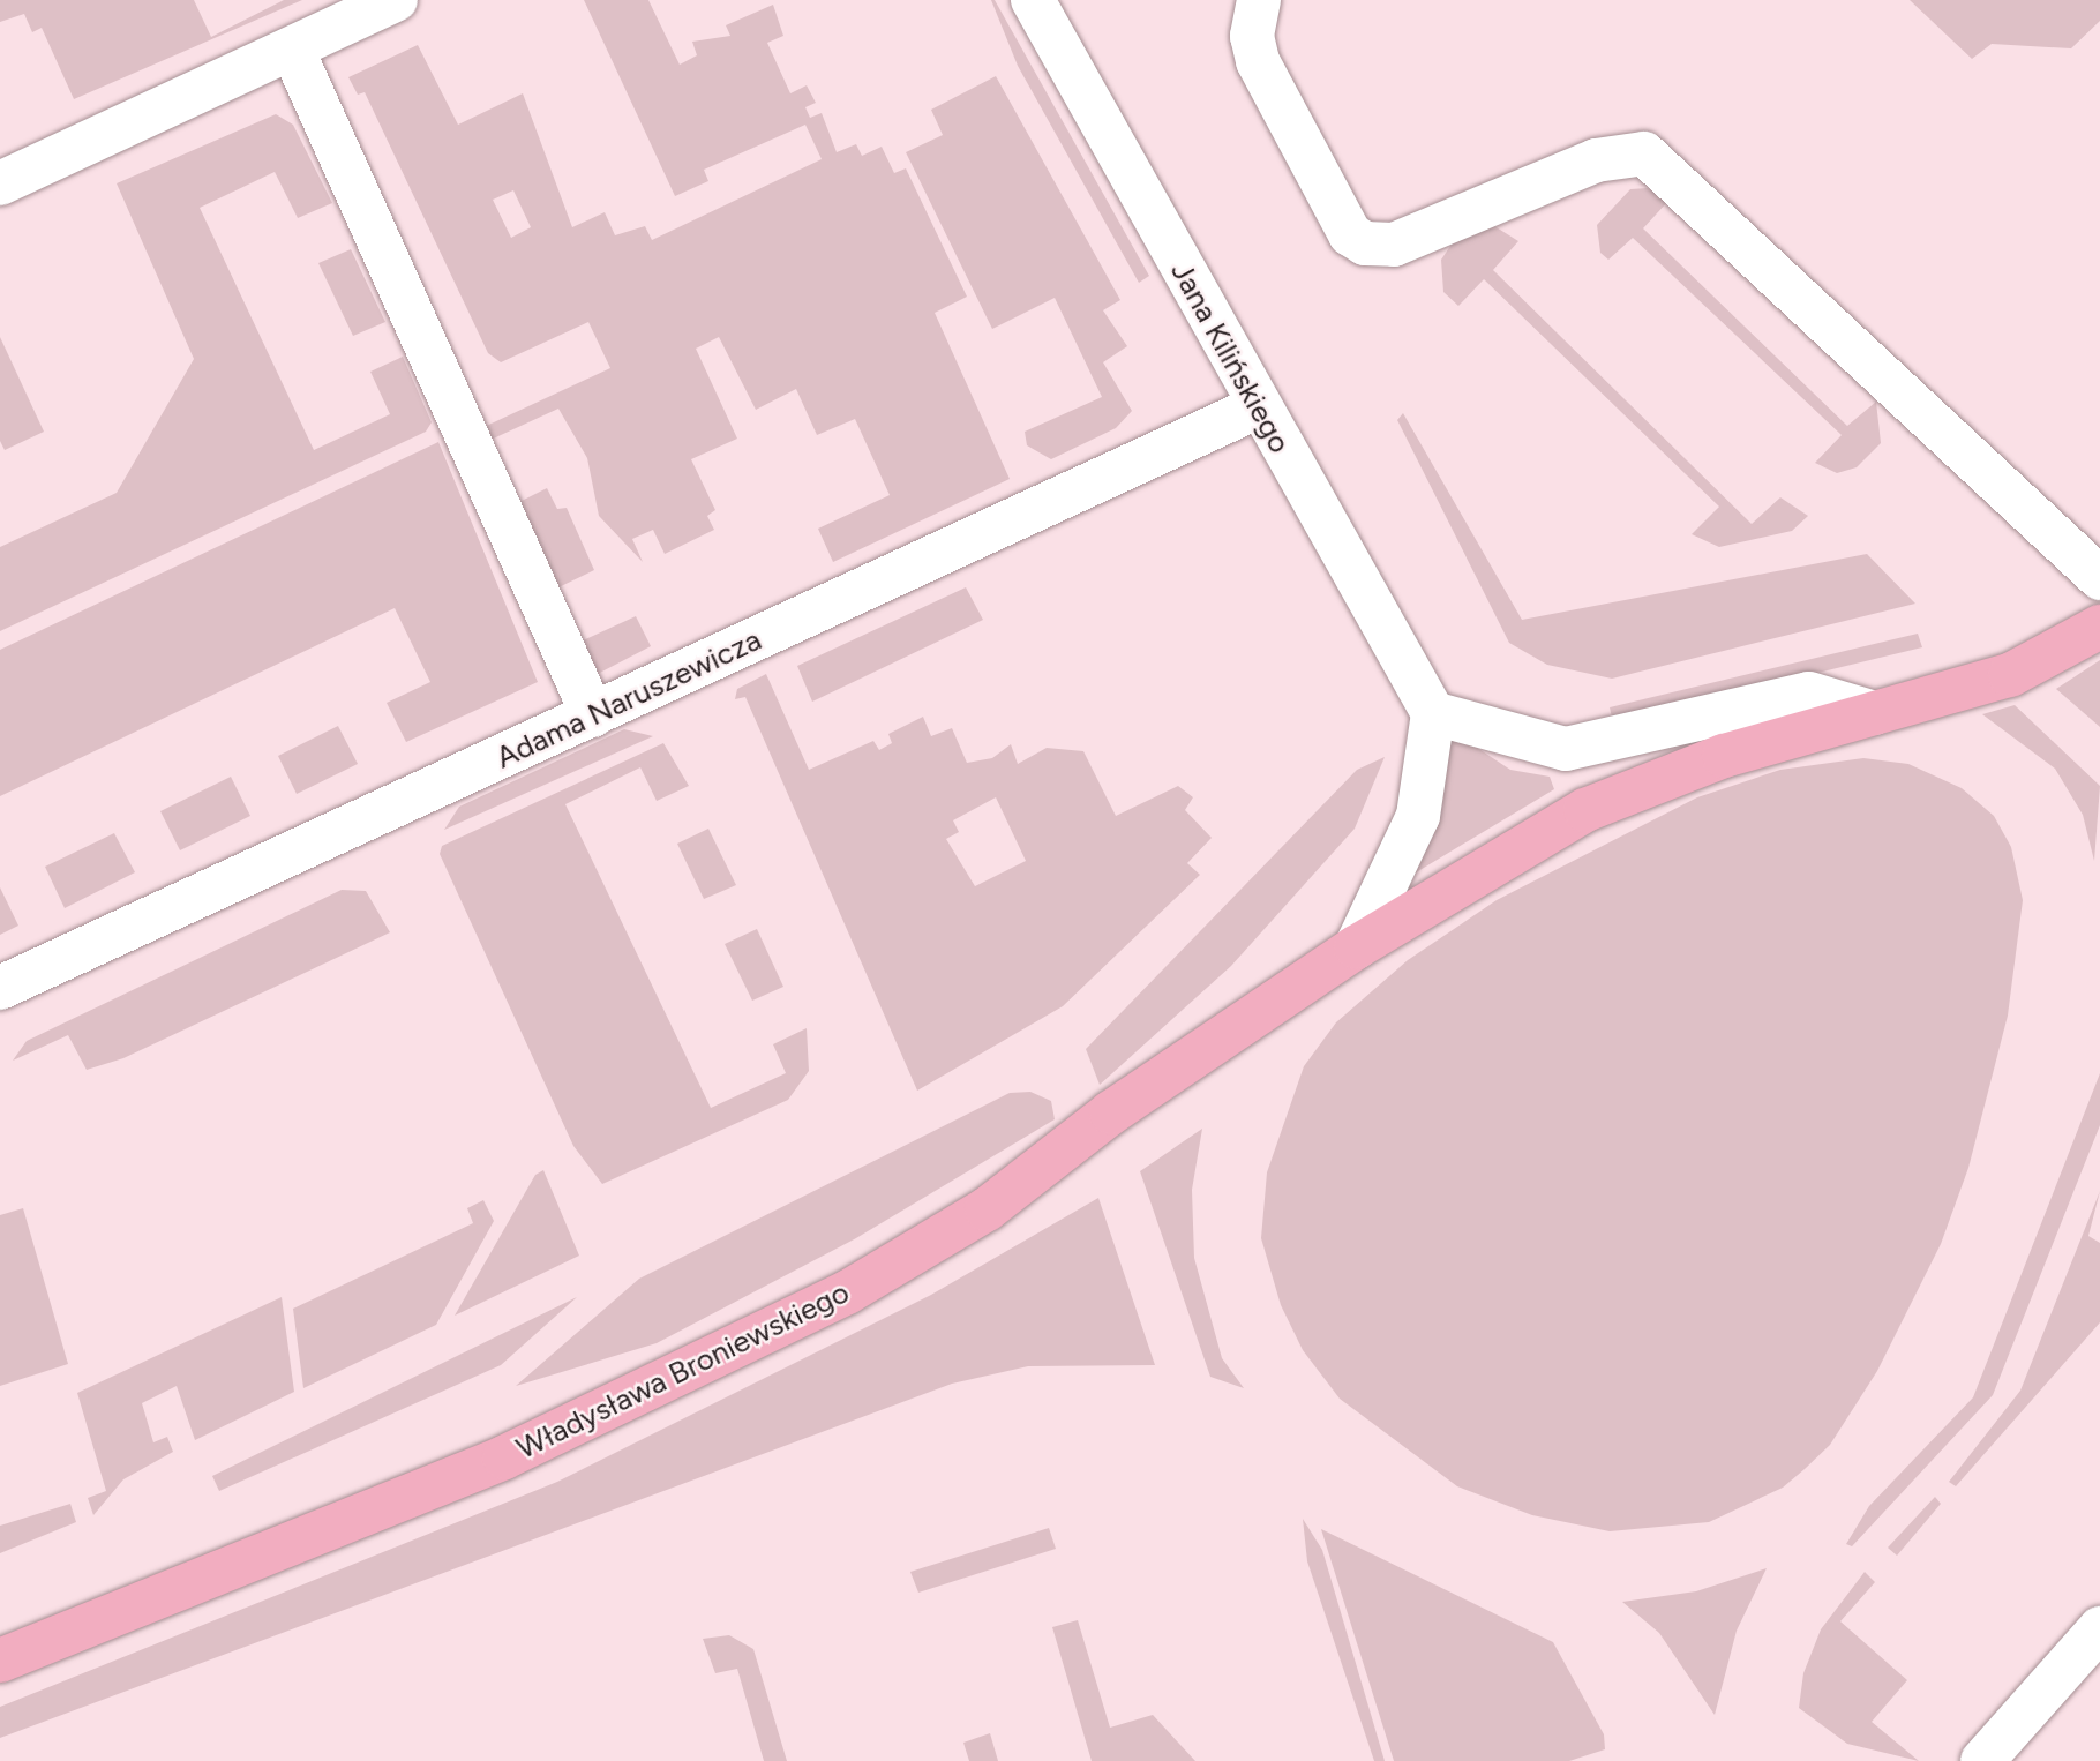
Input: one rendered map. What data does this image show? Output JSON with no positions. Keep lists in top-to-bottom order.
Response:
{
  "streets": {
    "main road": ["Władysława Broniewskiego"],
    "street": ["Jana Kilińskiego", "Adama Naruszewicza"]
  },
  "crossings": [
    ["Jana Kilińskiego", "Adama Naruszewicza"]
  ]
}
